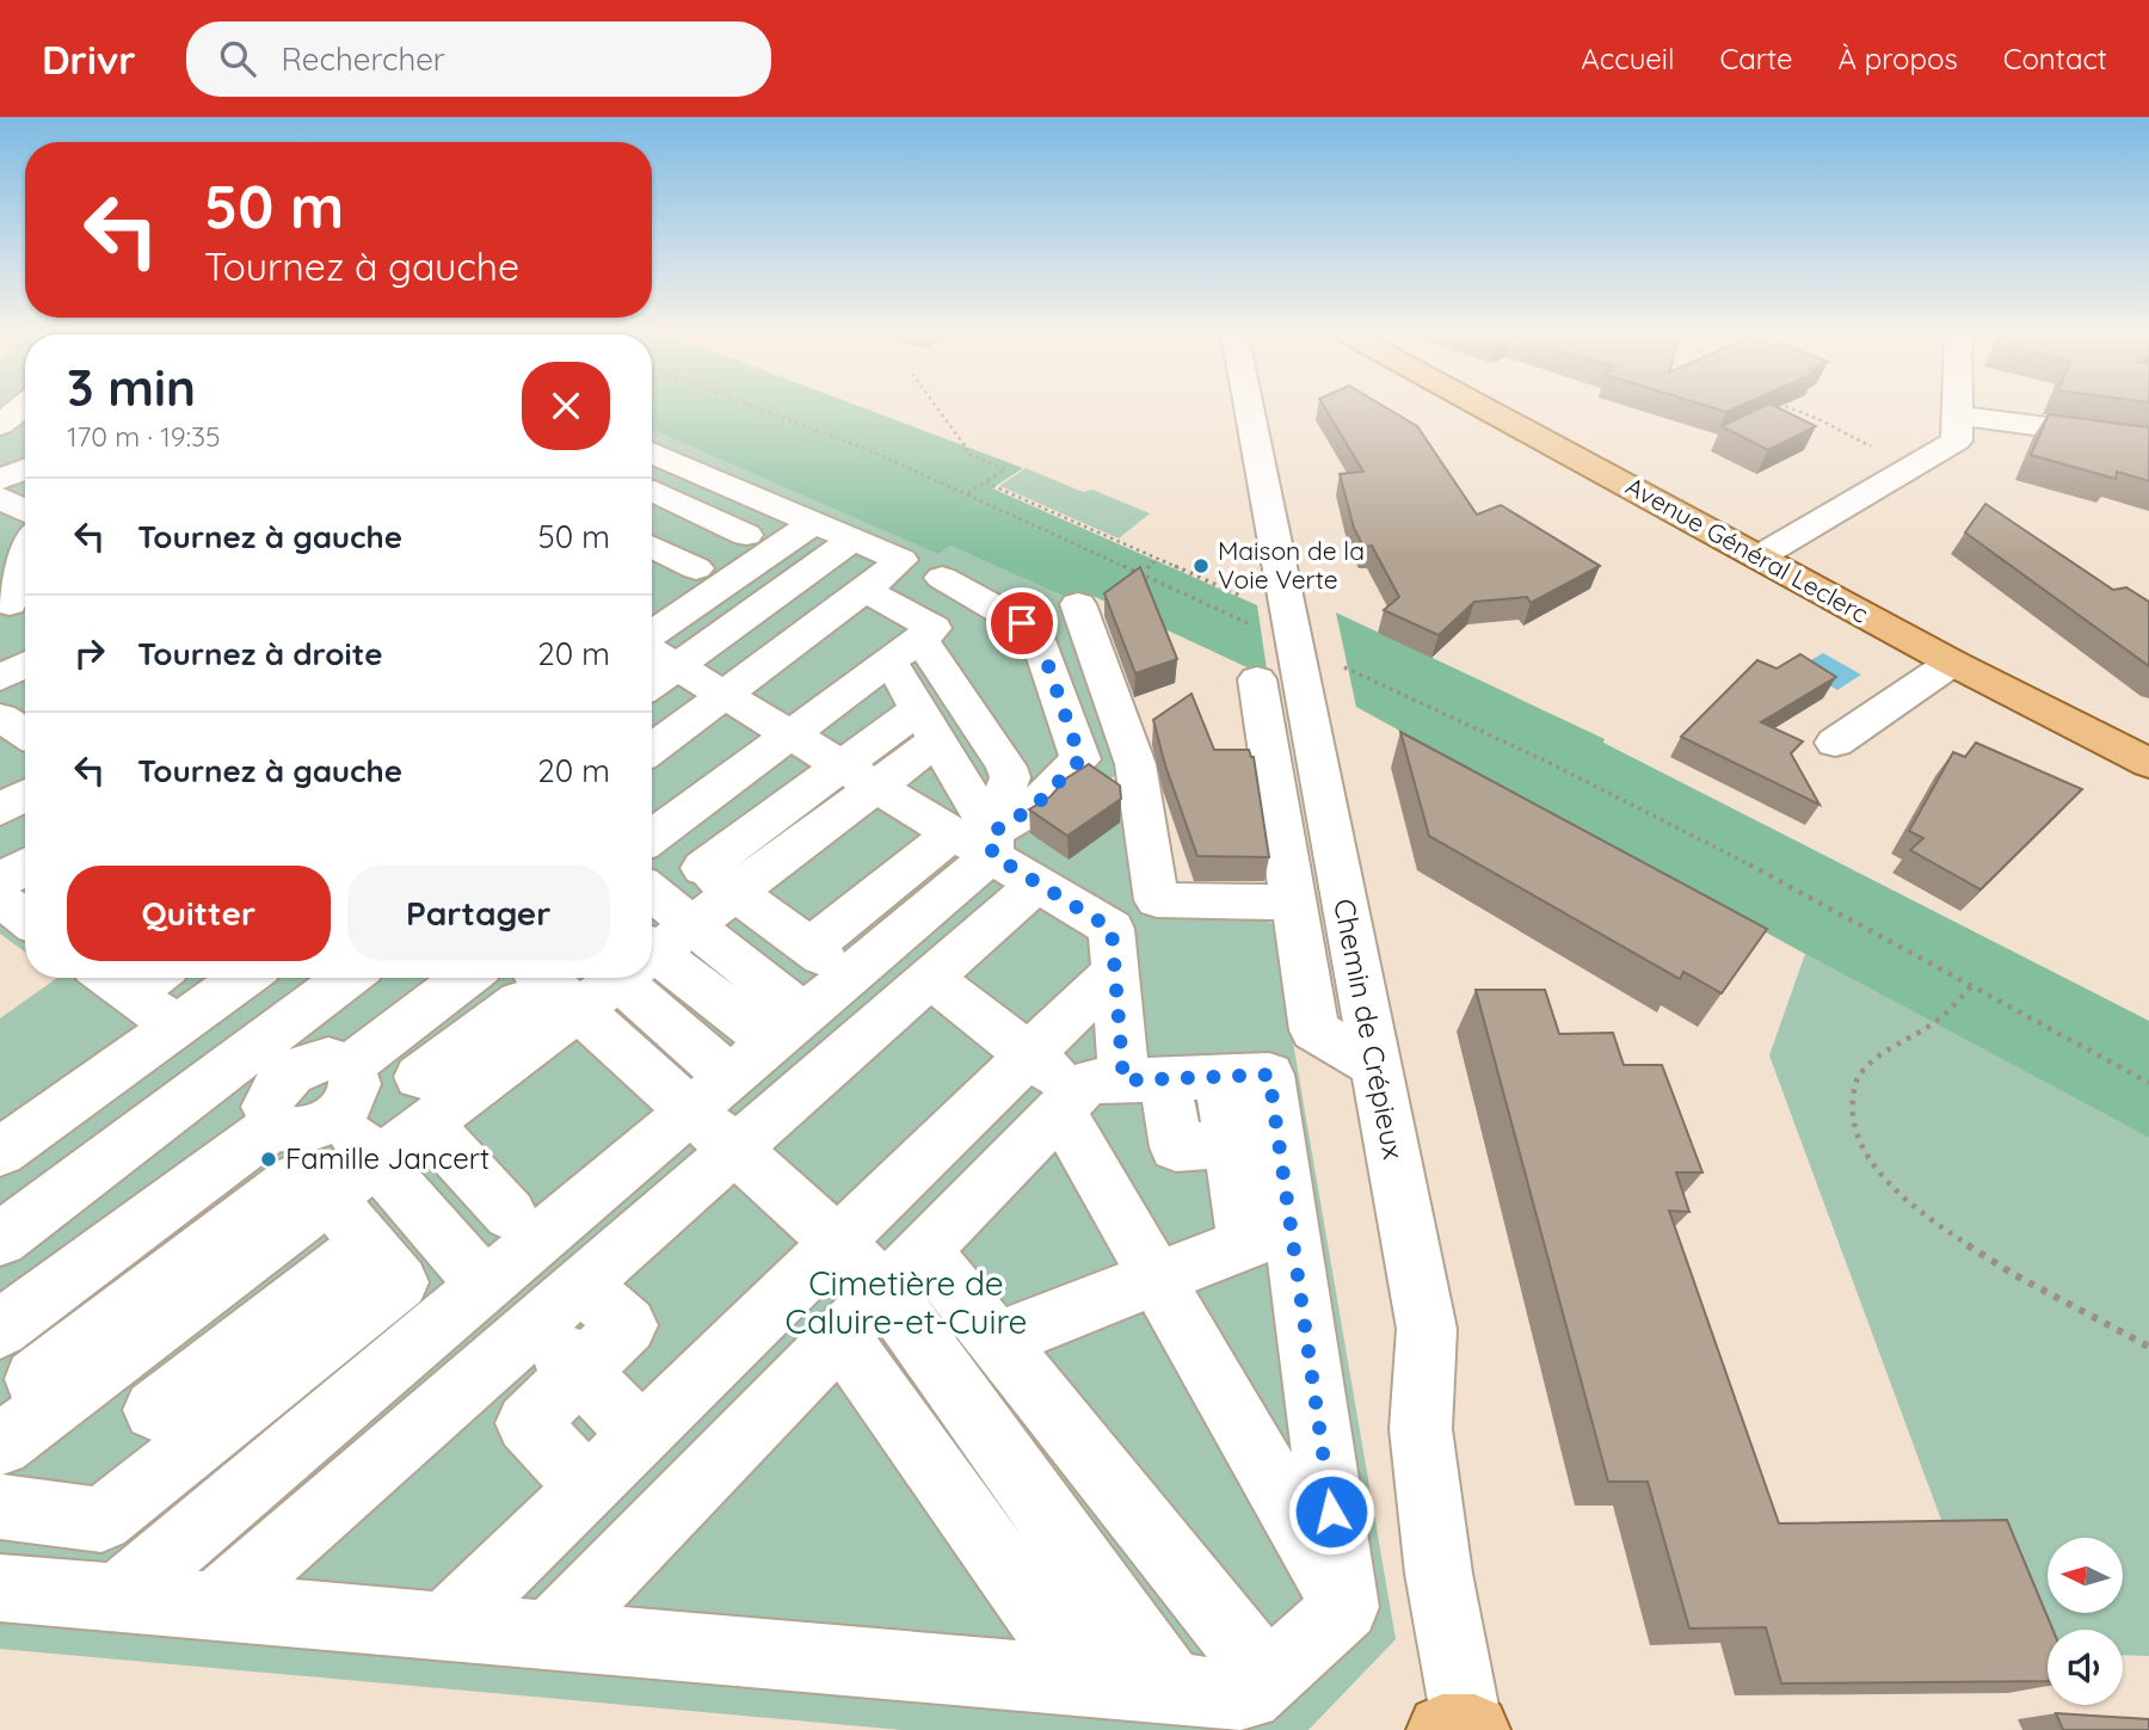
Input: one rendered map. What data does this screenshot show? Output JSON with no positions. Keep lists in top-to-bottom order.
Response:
{
  "streets": {
    "main road": ["Avenue Général Leclerc"],
    "street": ["Chemin de Crépieux"]
  },
  "parks": ["Cimetière de Caluire-et-Cuire"],
  "places": ["Maison de la Voie Verte", "Famille Jancert"],
  "north": "left",
  "page": {
    "header": "Drivr",
    "search": "Rechercher",
    "nav": [
      "Accueil",
      "Carte",
      "À propos",
      "Contact"
    ],
    "turn": ["50 m", "Tournez à gauche"],
    "heading": ["3 min", "170 m · 19:35"],
    "list": [
      {
        "name": "Tournez à gauche",
        "value": "50 m"
      },
      {
        "name": "Tournez à droite",
        "value": "20 m"
      },
      {
        "name": "Tournez à gauche",
        "value": "20 m"
      }
    ],
    "buttons": ["Quitter", "Partager"]
  }
}
